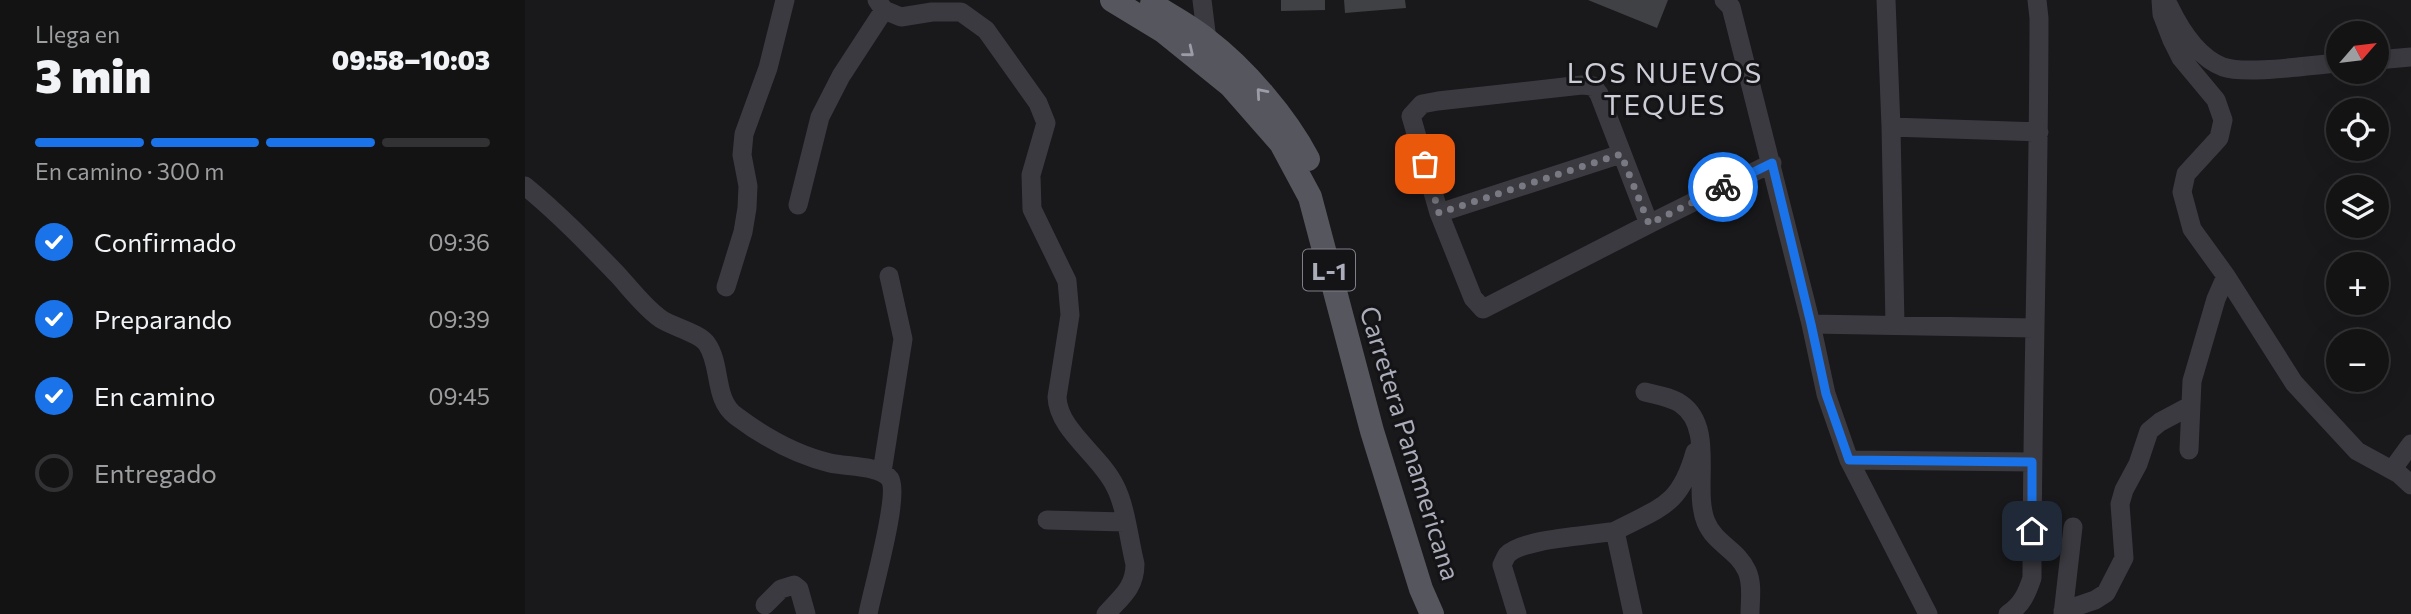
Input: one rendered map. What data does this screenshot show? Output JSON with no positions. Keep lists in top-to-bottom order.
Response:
{
  "streets": {
    "main road": ["L-1", "Carretera Panamericana"]
  },
  "districts": ["LOS NUEVOS TEQUES"],
  "north": "top right",
  "page": {
    "heading": ["3 min", "Llega en", "09:58–10:03"],
    "map_buttons": ["+", "−"],
    "bar": "En camino · 300 m",
    "list": [
      ["Confirmado", "09:36"],
      ["Preparando", "09:39"],
      ["En camino", "09:45"],
      "Entregado"
    ]
  }
}
